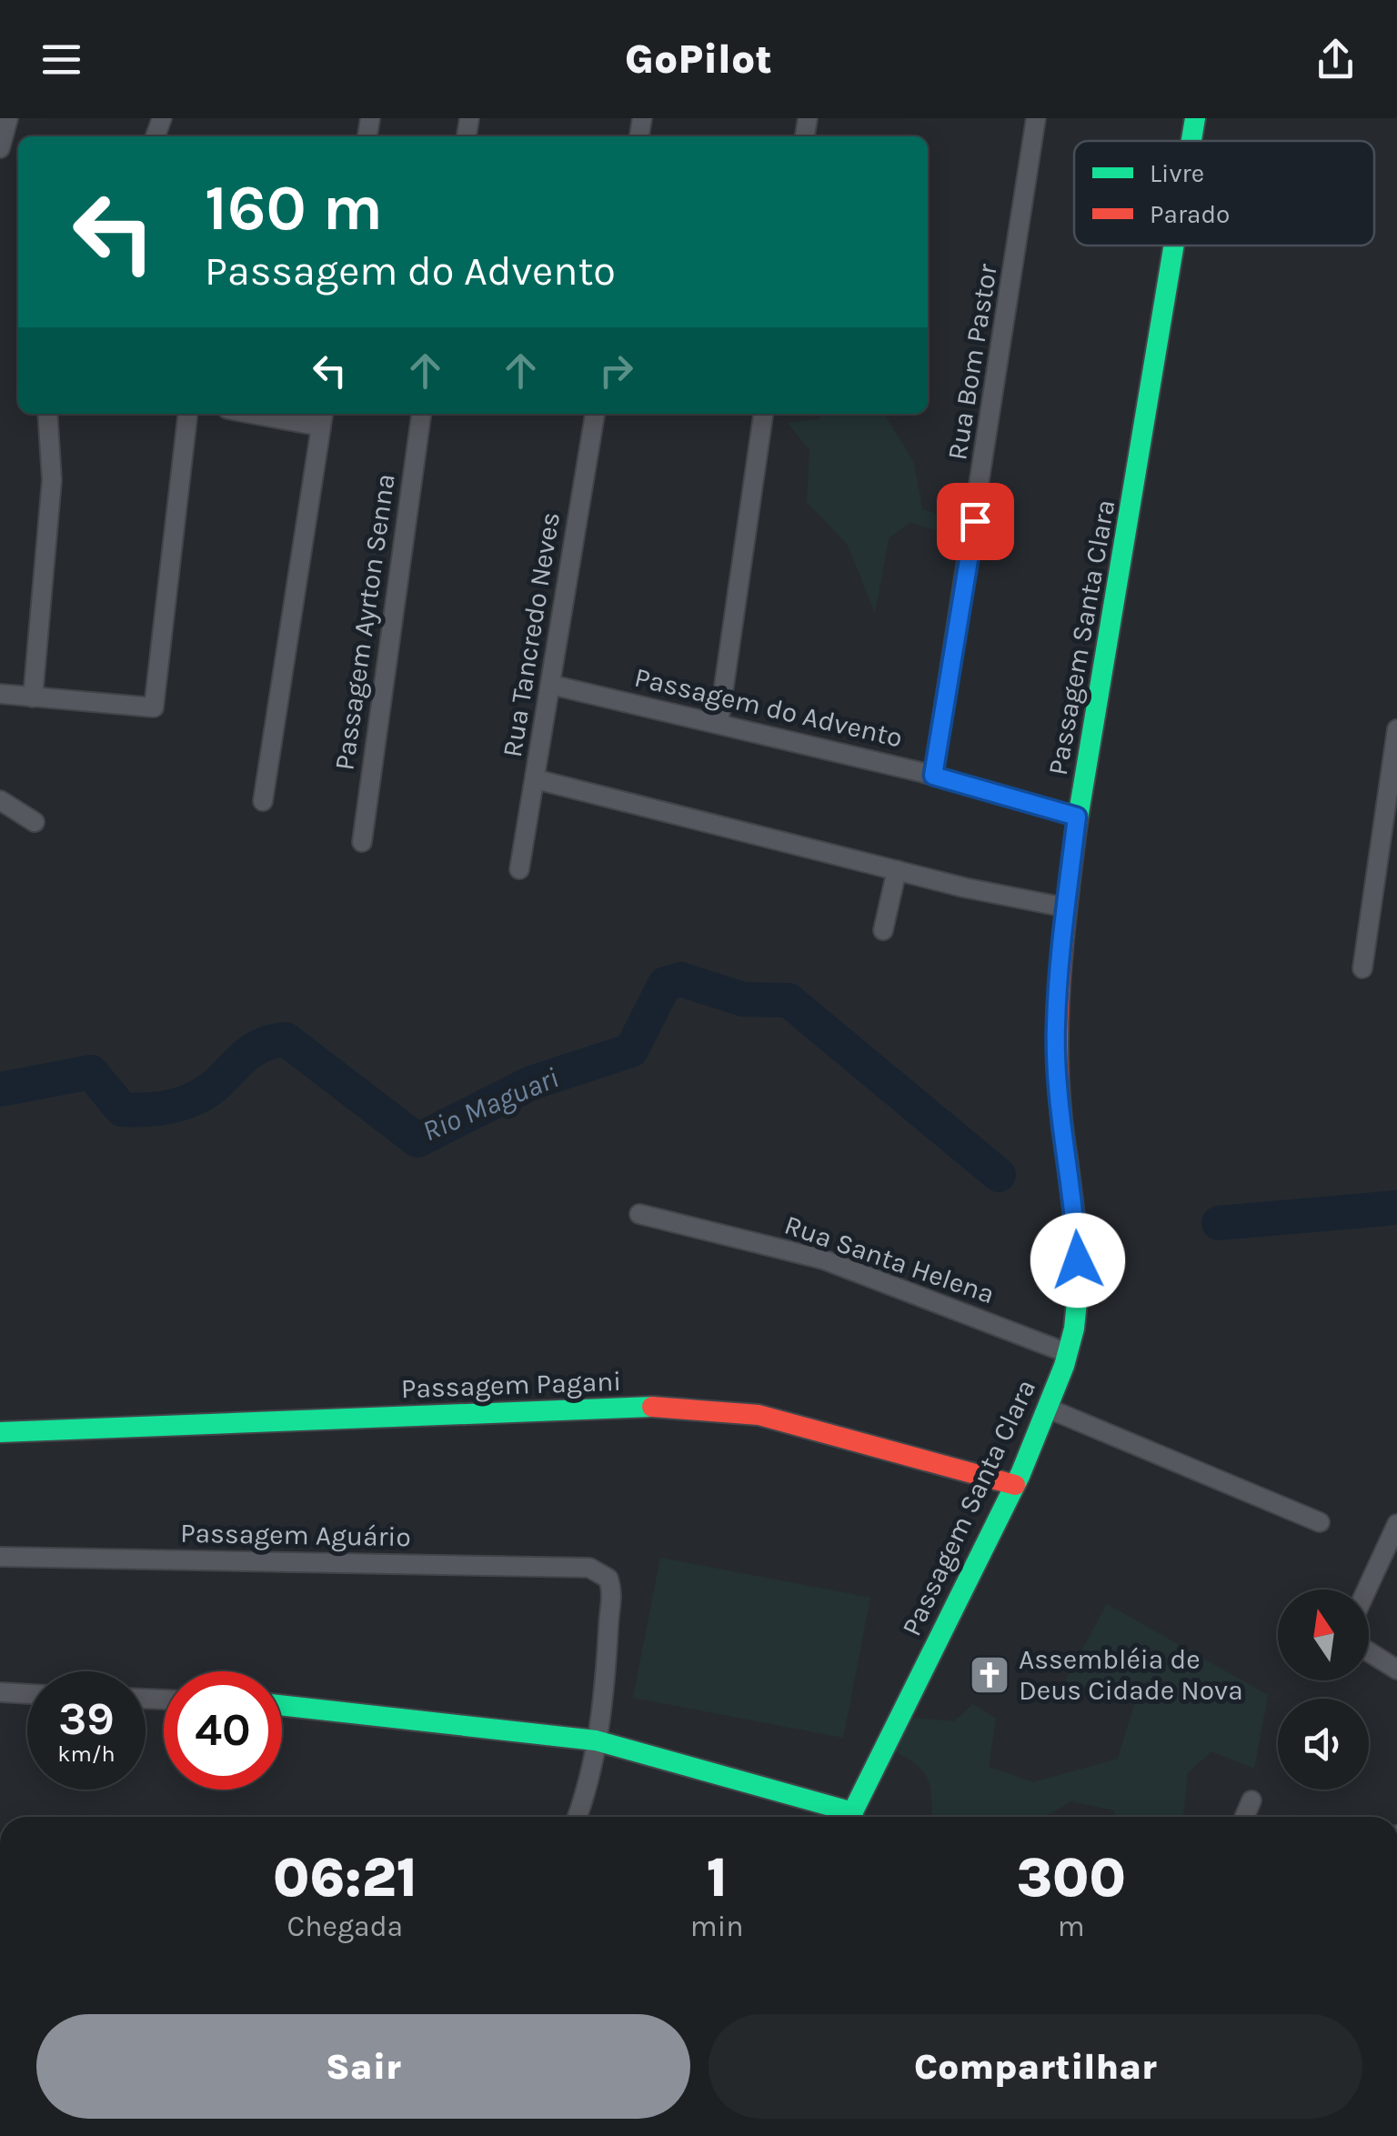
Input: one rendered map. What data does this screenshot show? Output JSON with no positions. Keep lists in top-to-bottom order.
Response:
{
  "streets": {
    "street": [
      "Rua Bom Pastor",
      "Passagem Ayrton Senna",
      "Rua Tancredo Neves",
      "Passagem Santa Clara",
      "Passagem do Advento",
      "Rua Santa Helena",
      "Passagem Pagani",
      "Passagem Aguário"
    ]
  },
  "crossings": [
    ["Rua Bom Pastor", "Passagem do Advento"],
    ["Rua Tancredo Neves", "Passagem do Advento"],
    ["Passagem Santa Clara", "Passagem do Advento"],
    ["Passagem Santa Clara", "Rua Santa Helena"],
    ["Passagem Santa Clara", "Passagem Pagani"]
  ],
  "water": ["Rio Maguari"],
  "places": {
    "church": ["Assembléia de Deus Cidade Nova"]
  },
  "legend": ["Livre", "Parado"],
  "north": "top",
  "page": {
    "header": "GoPilot",
    "turn": ["160 m", "Passagem do Advento"],
    "speed": "39 km/h",
    "limit": "40",
    "eta": [
      "06:21",
      "Chegada",
      "1",
      "min",
      "300",
      "m"
    ],
    "buttons": ["Sair", "Compartilhar"]
  }
}
